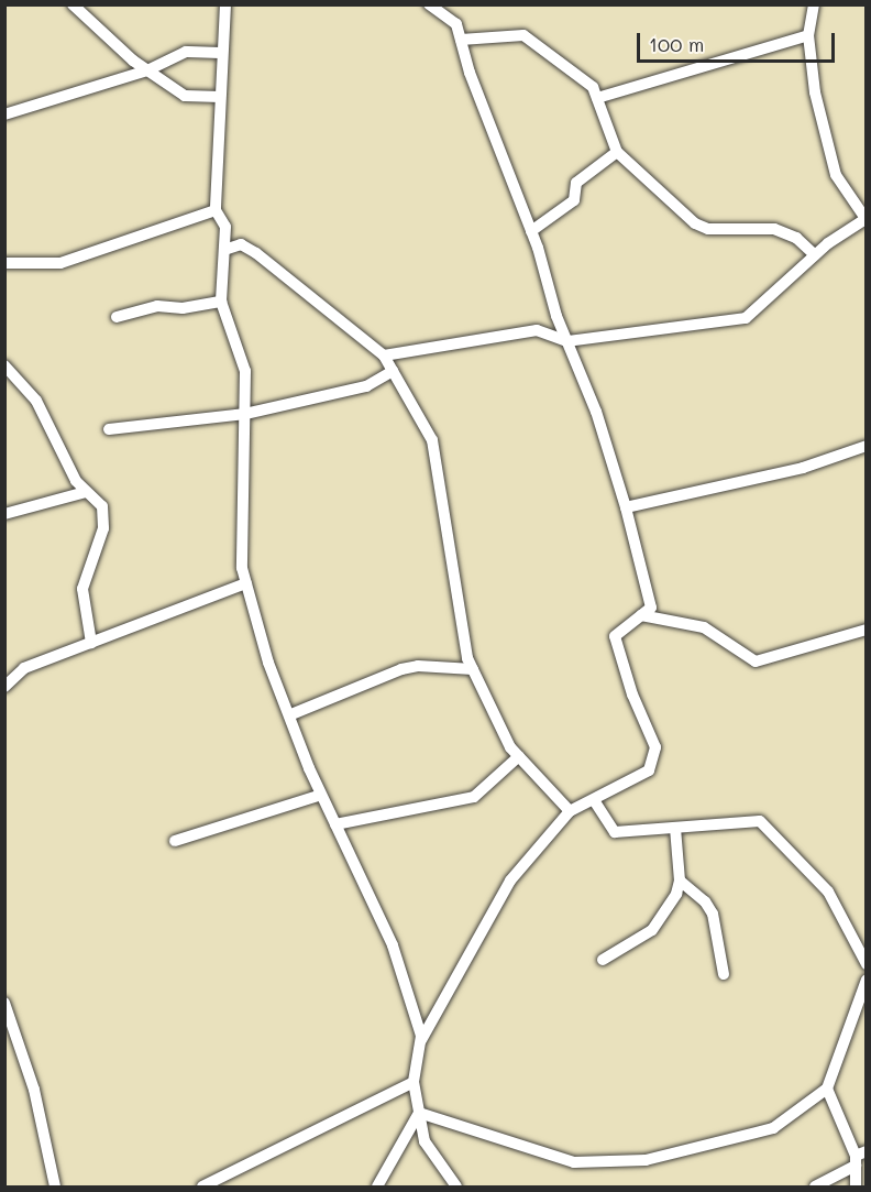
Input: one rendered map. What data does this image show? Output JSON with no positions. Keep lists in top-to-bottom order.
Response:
{
  "scale_bar": "100 m"
}
